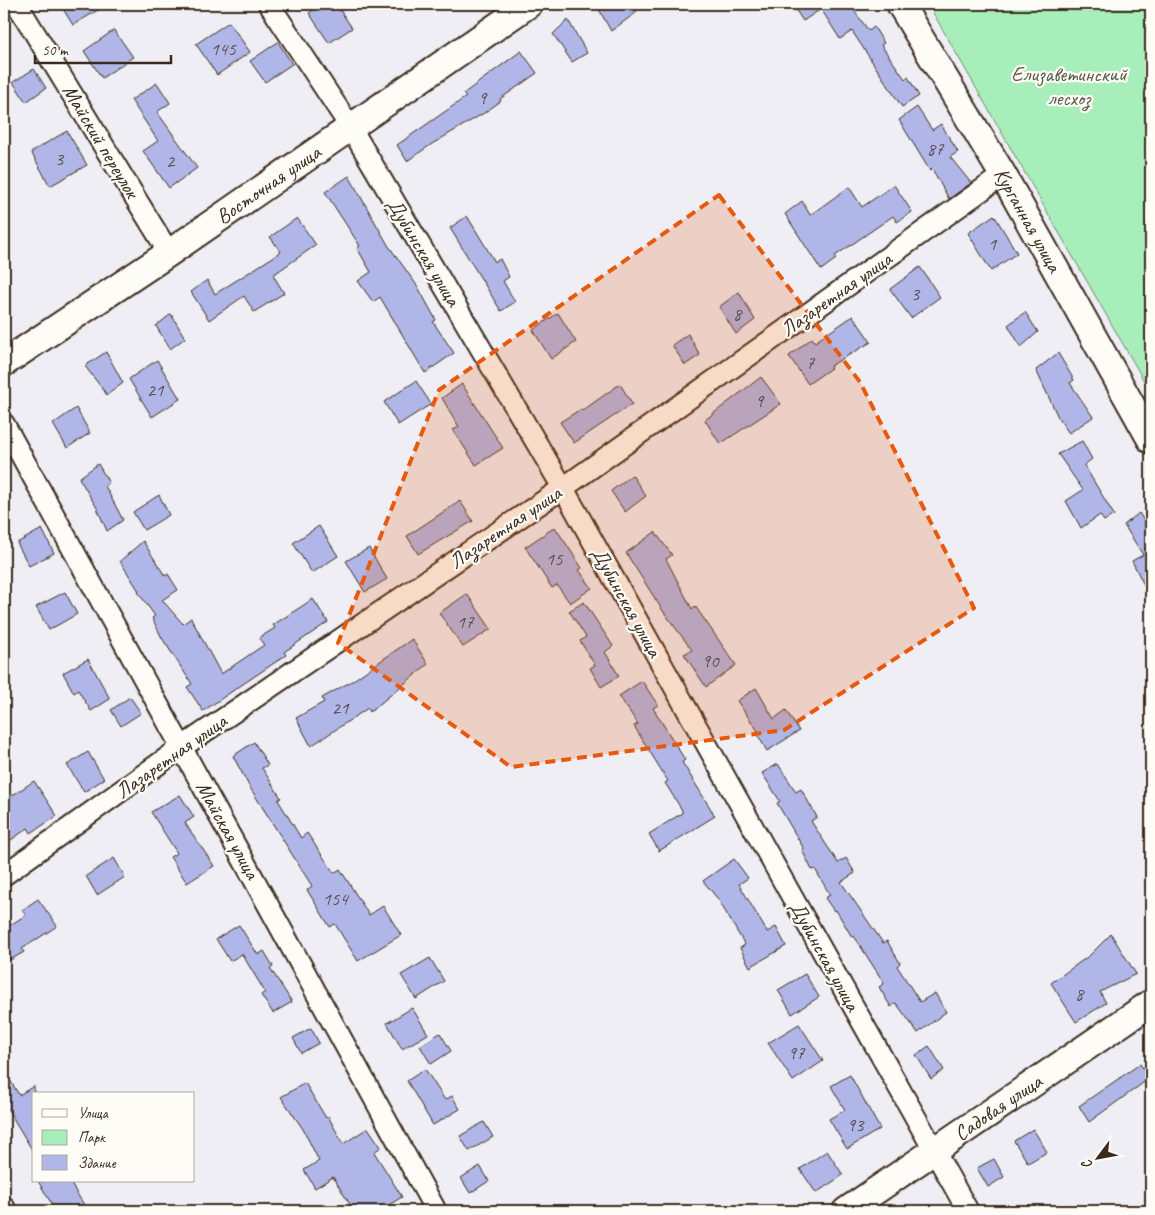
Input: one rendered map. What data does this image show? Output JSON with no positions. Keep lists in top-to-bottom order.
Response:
{
  "streets": {
    "street": [
      "Майский переулок",
      "Восточная улица",
      "Курганная улица",
      "Дубинская улица",
      "Лазаретная улица",
      "Майская улица",
      "Садовая улица"
    ]
  },
  "crossings": [
    ["Майский переулок", "Восточная улица"],
    ["Восточная улица", "Дубинская улица"],
    ["Курганная улица", "Лазаретная улица"],
    ["Дубинская улица", "Лазаретная улица"],
    ["Дубинская улица", "Садовая улица"],
    ["Лазаретная улица", "Майская улица"]
  ],
  "parks": ["Елизаветинский лесхоз"],
  "house_numbers": [
    "145",
    "9",
    "87",
    "3",
    "2",
    "1",
    "3",
    "8",
    "7",
    "21",
    "9",
    "15",
    "17",
    "90",
    "21",
    "154",
    "8",
    "97",
    "93"
  ],
  "legend": ["Улица", "Парк", "Здание"],
  "scale_bar": "50 m",
  "north": "bottom left"
}
